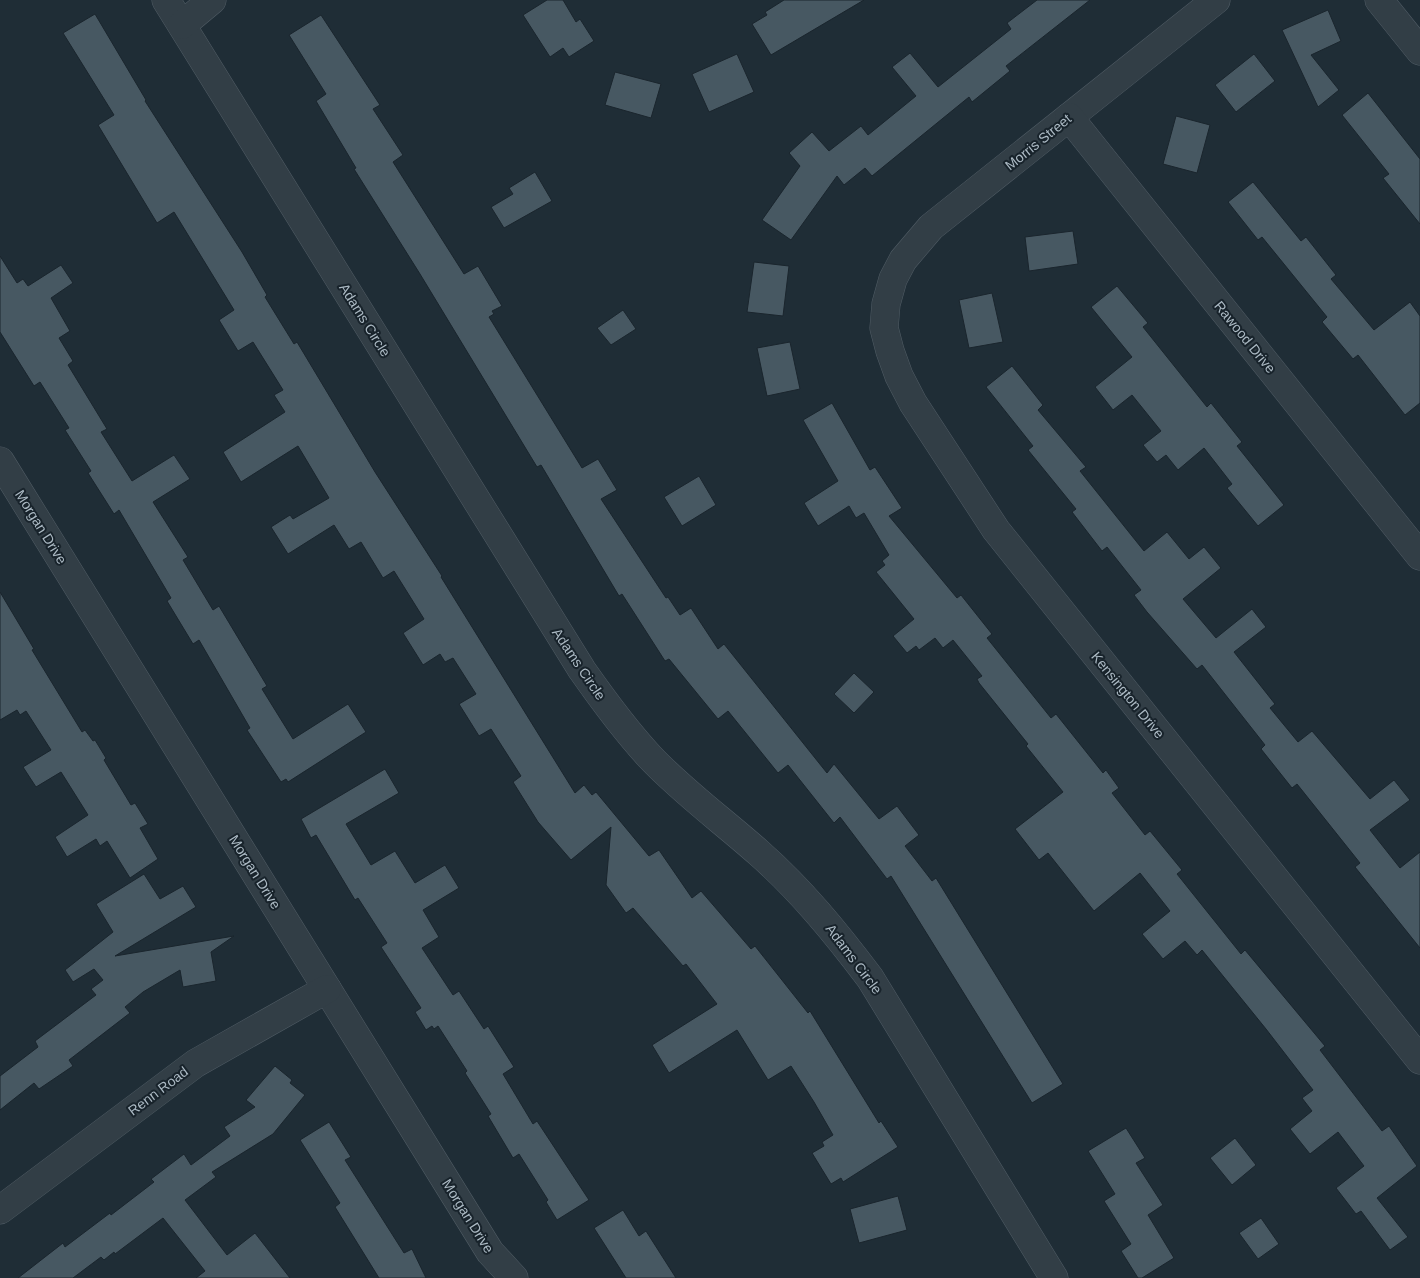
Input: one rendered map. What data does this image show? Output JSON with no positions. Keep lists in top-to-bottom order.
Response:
{
  "streets": {
    "street": [
      "Morris Street",
      "Adams Circle",
      "Rawood Drive",
      "Morgan Drive",
      "Kensington Drive",
      "Renn Road"
    ]
  },
  "crossings": [
    ["Morris Street", "Rawood Drive"],
    ["Morris Street", "Kensington Drive"],
    ["Morgan Drive", "Renn Road"]
  ]
}
